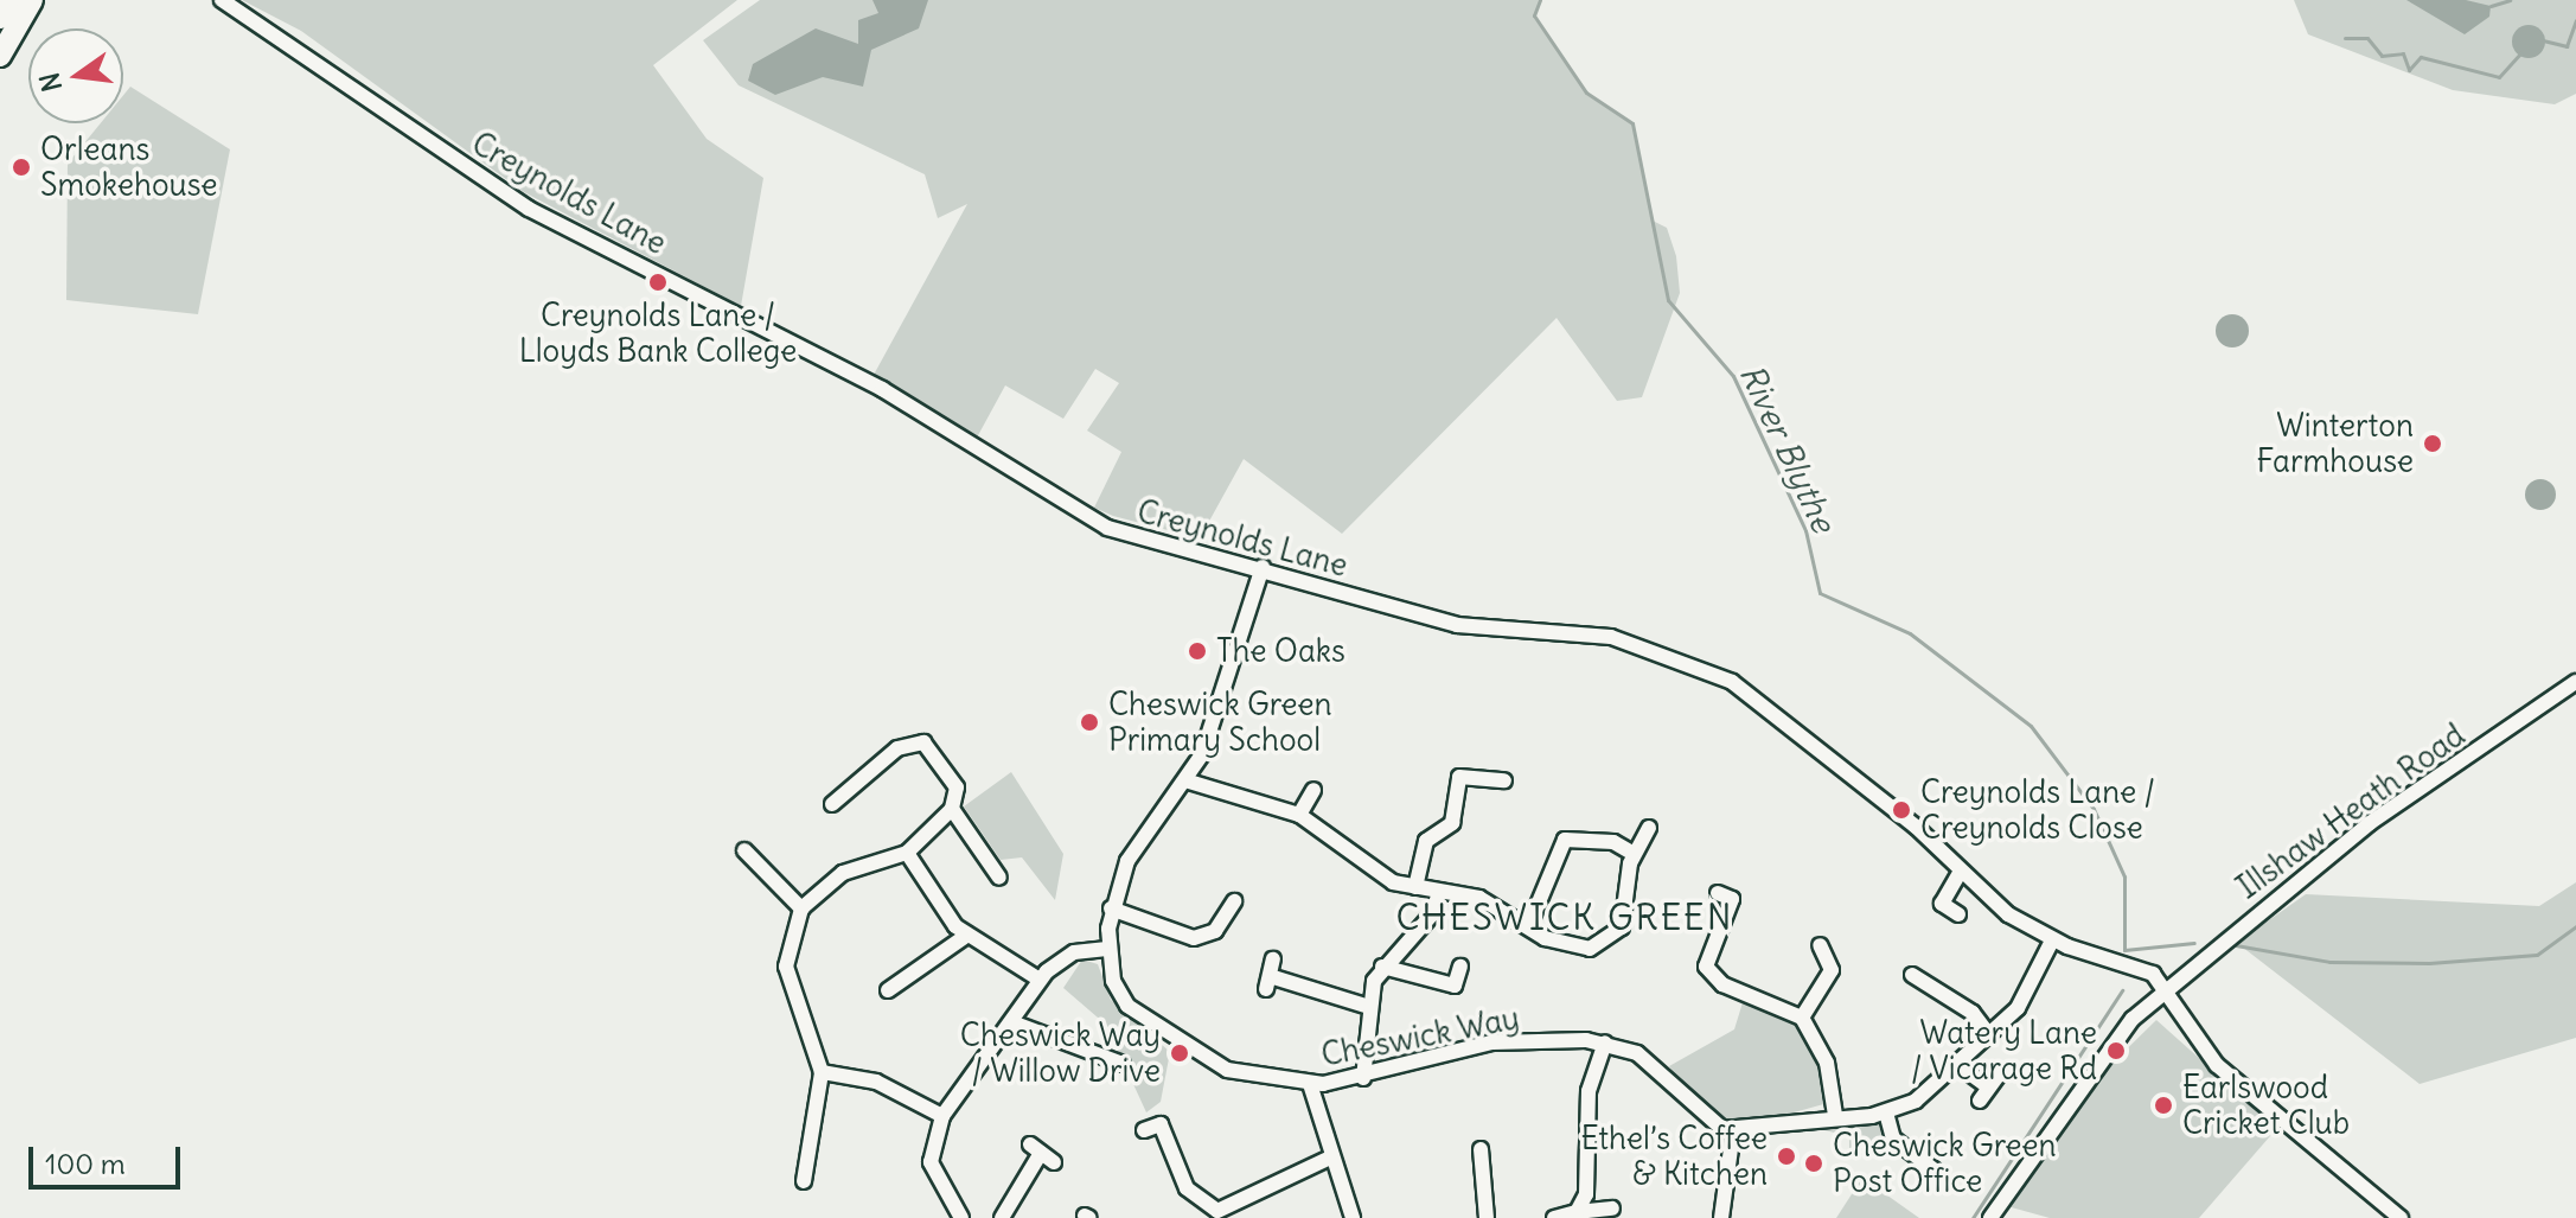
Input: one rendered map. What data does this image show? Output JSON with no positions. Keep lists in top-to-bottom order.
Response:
{
  "streets": {
    "street": ["Creynolds Lane", "Illshaw Heath Road", "Cheswick Way"]
  },
  "crossings": [
    ["Creynolds Lane", "Illshaw Heath Road"],
    ["Creynolds Lane", "Cheswick Way"]
  ],
  "districts": ["CHESWICK GREEN"],
  "water": ["River Blythe"],
  "places": [
    "Orleans Smokehouse",
    "Creynolds Lane / Lloyds Bank College",
    "Winterton Farmhouse",
    "The Oaks",
    "Cheswick Green Primary School",
    "Creynolds Lane / Creynolds Close",
    "Watery Lane / Vicarage Rd",
    "Cheswick Way / Willow Drive",
    "Earlswood Cricket Club",
    "Ethel’s Coffee & Kitchen",
    "Cheswick Green Post Office"
  ],
  "scale_bar": "100 m",
  "north": "left"
}
